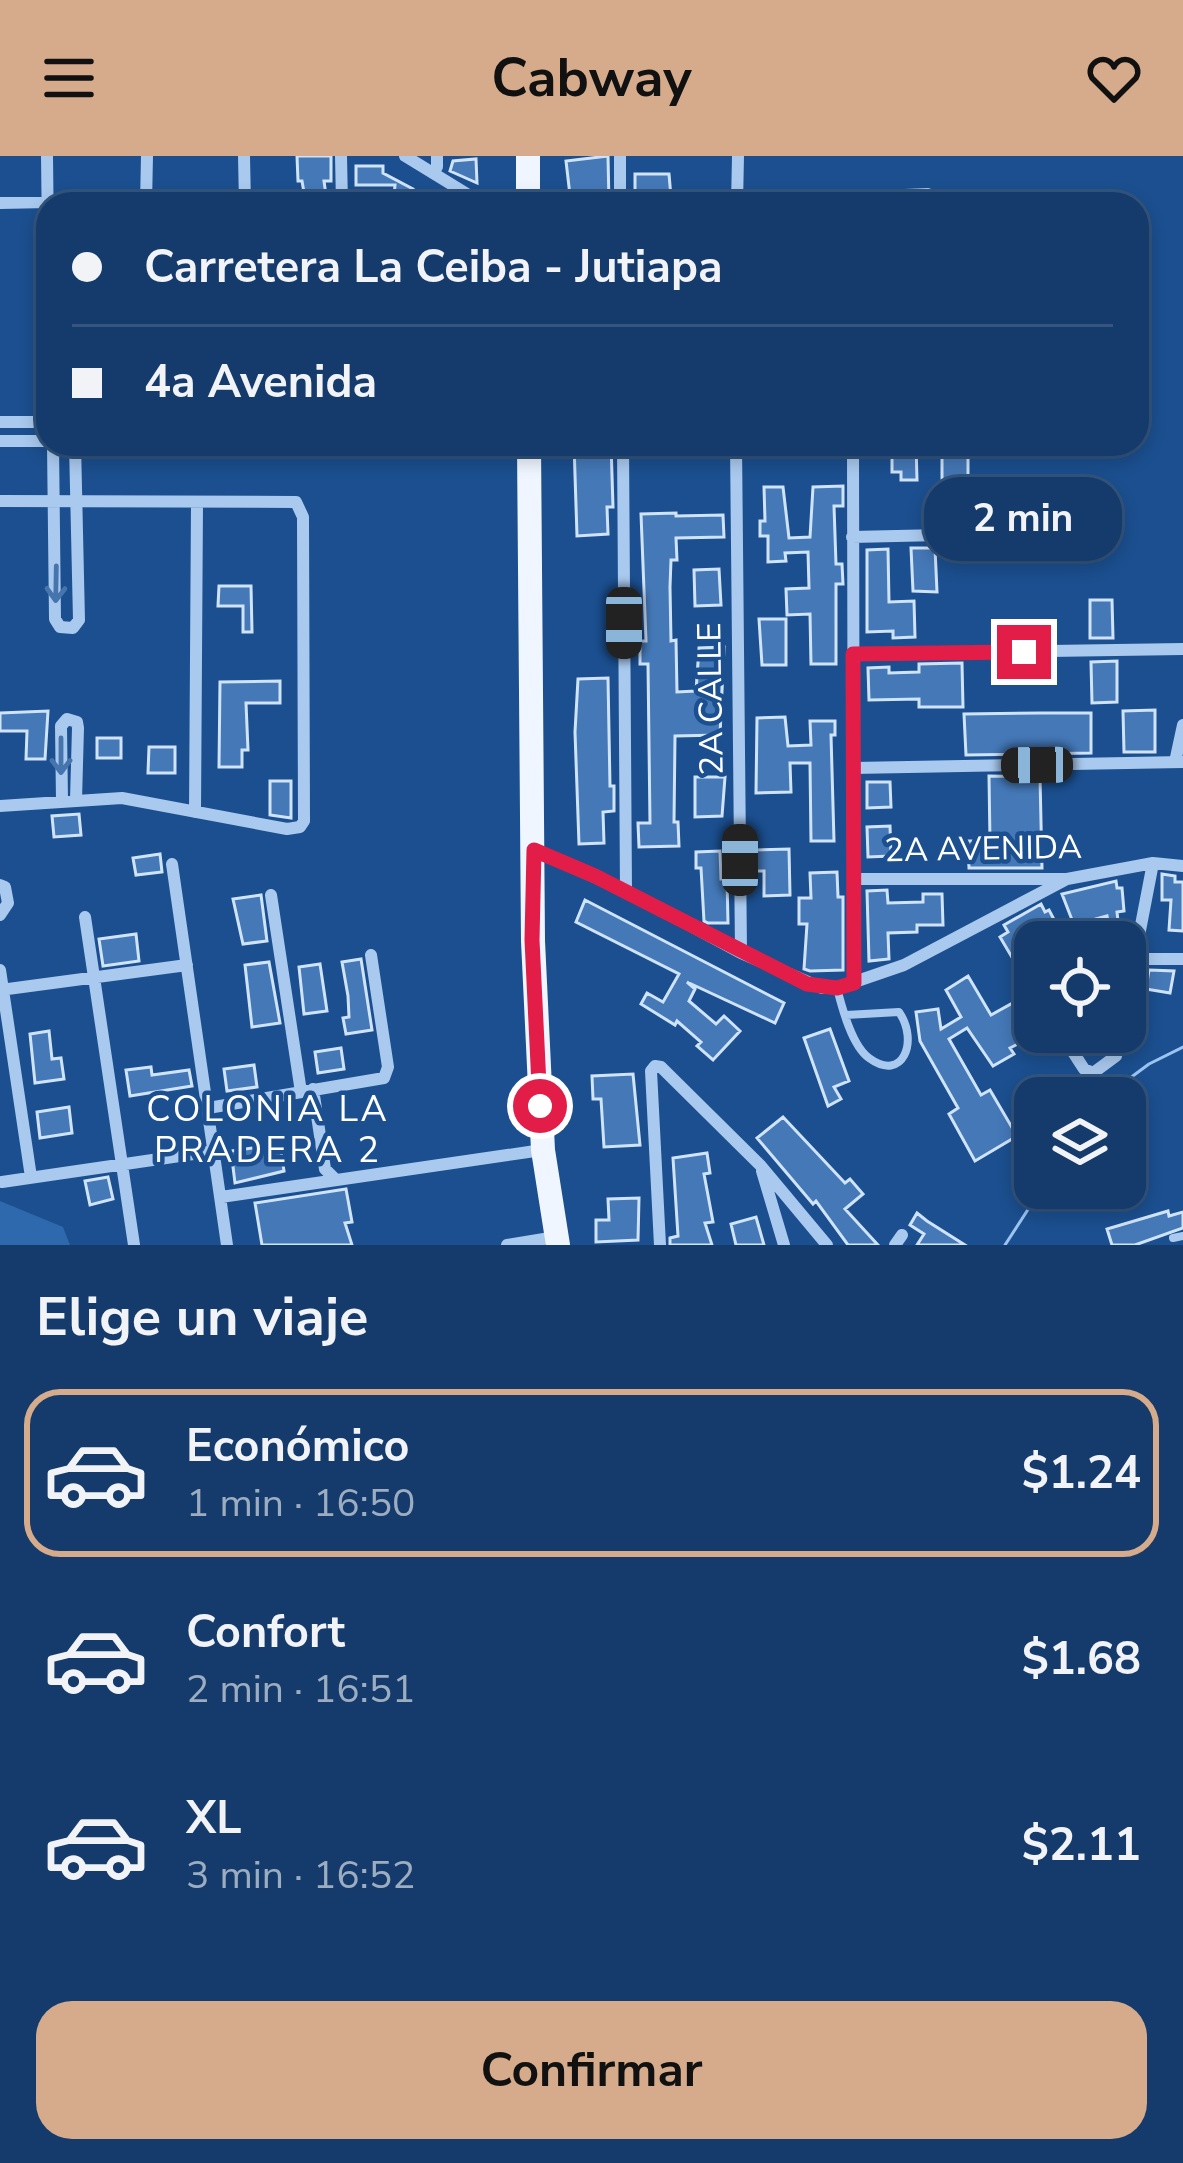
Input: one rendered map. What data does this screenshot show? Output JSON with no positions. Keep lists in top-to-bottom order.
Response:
{
  "streets": {
    "street": ["2A CALLE", "2A AVENIDA"]
  },
  "districts": ["COLONIA LA PRADERA 2"],
  "page": {
    "header": "Cabway",
    "banner": ["Carretera La Ceiba - Jutiapa", "4a Avenida"],
    "bubble": "2 min",
    "heading": "Elige un viaje",
    "list": [
      {
        "name": "Económico",
        "note": "1 min · 16:50",
        "value": "$1.24"
      },
      {
        "name": "Confort",
        "note": "2 min · 16:51",
        "value": "$1.68"
      },
      {
        "name": "XL",
        "note": "3 min · 16:52",
        "value": "$2.11"
      }
    ],
    "buttons": "Confirmar"
  }
}
